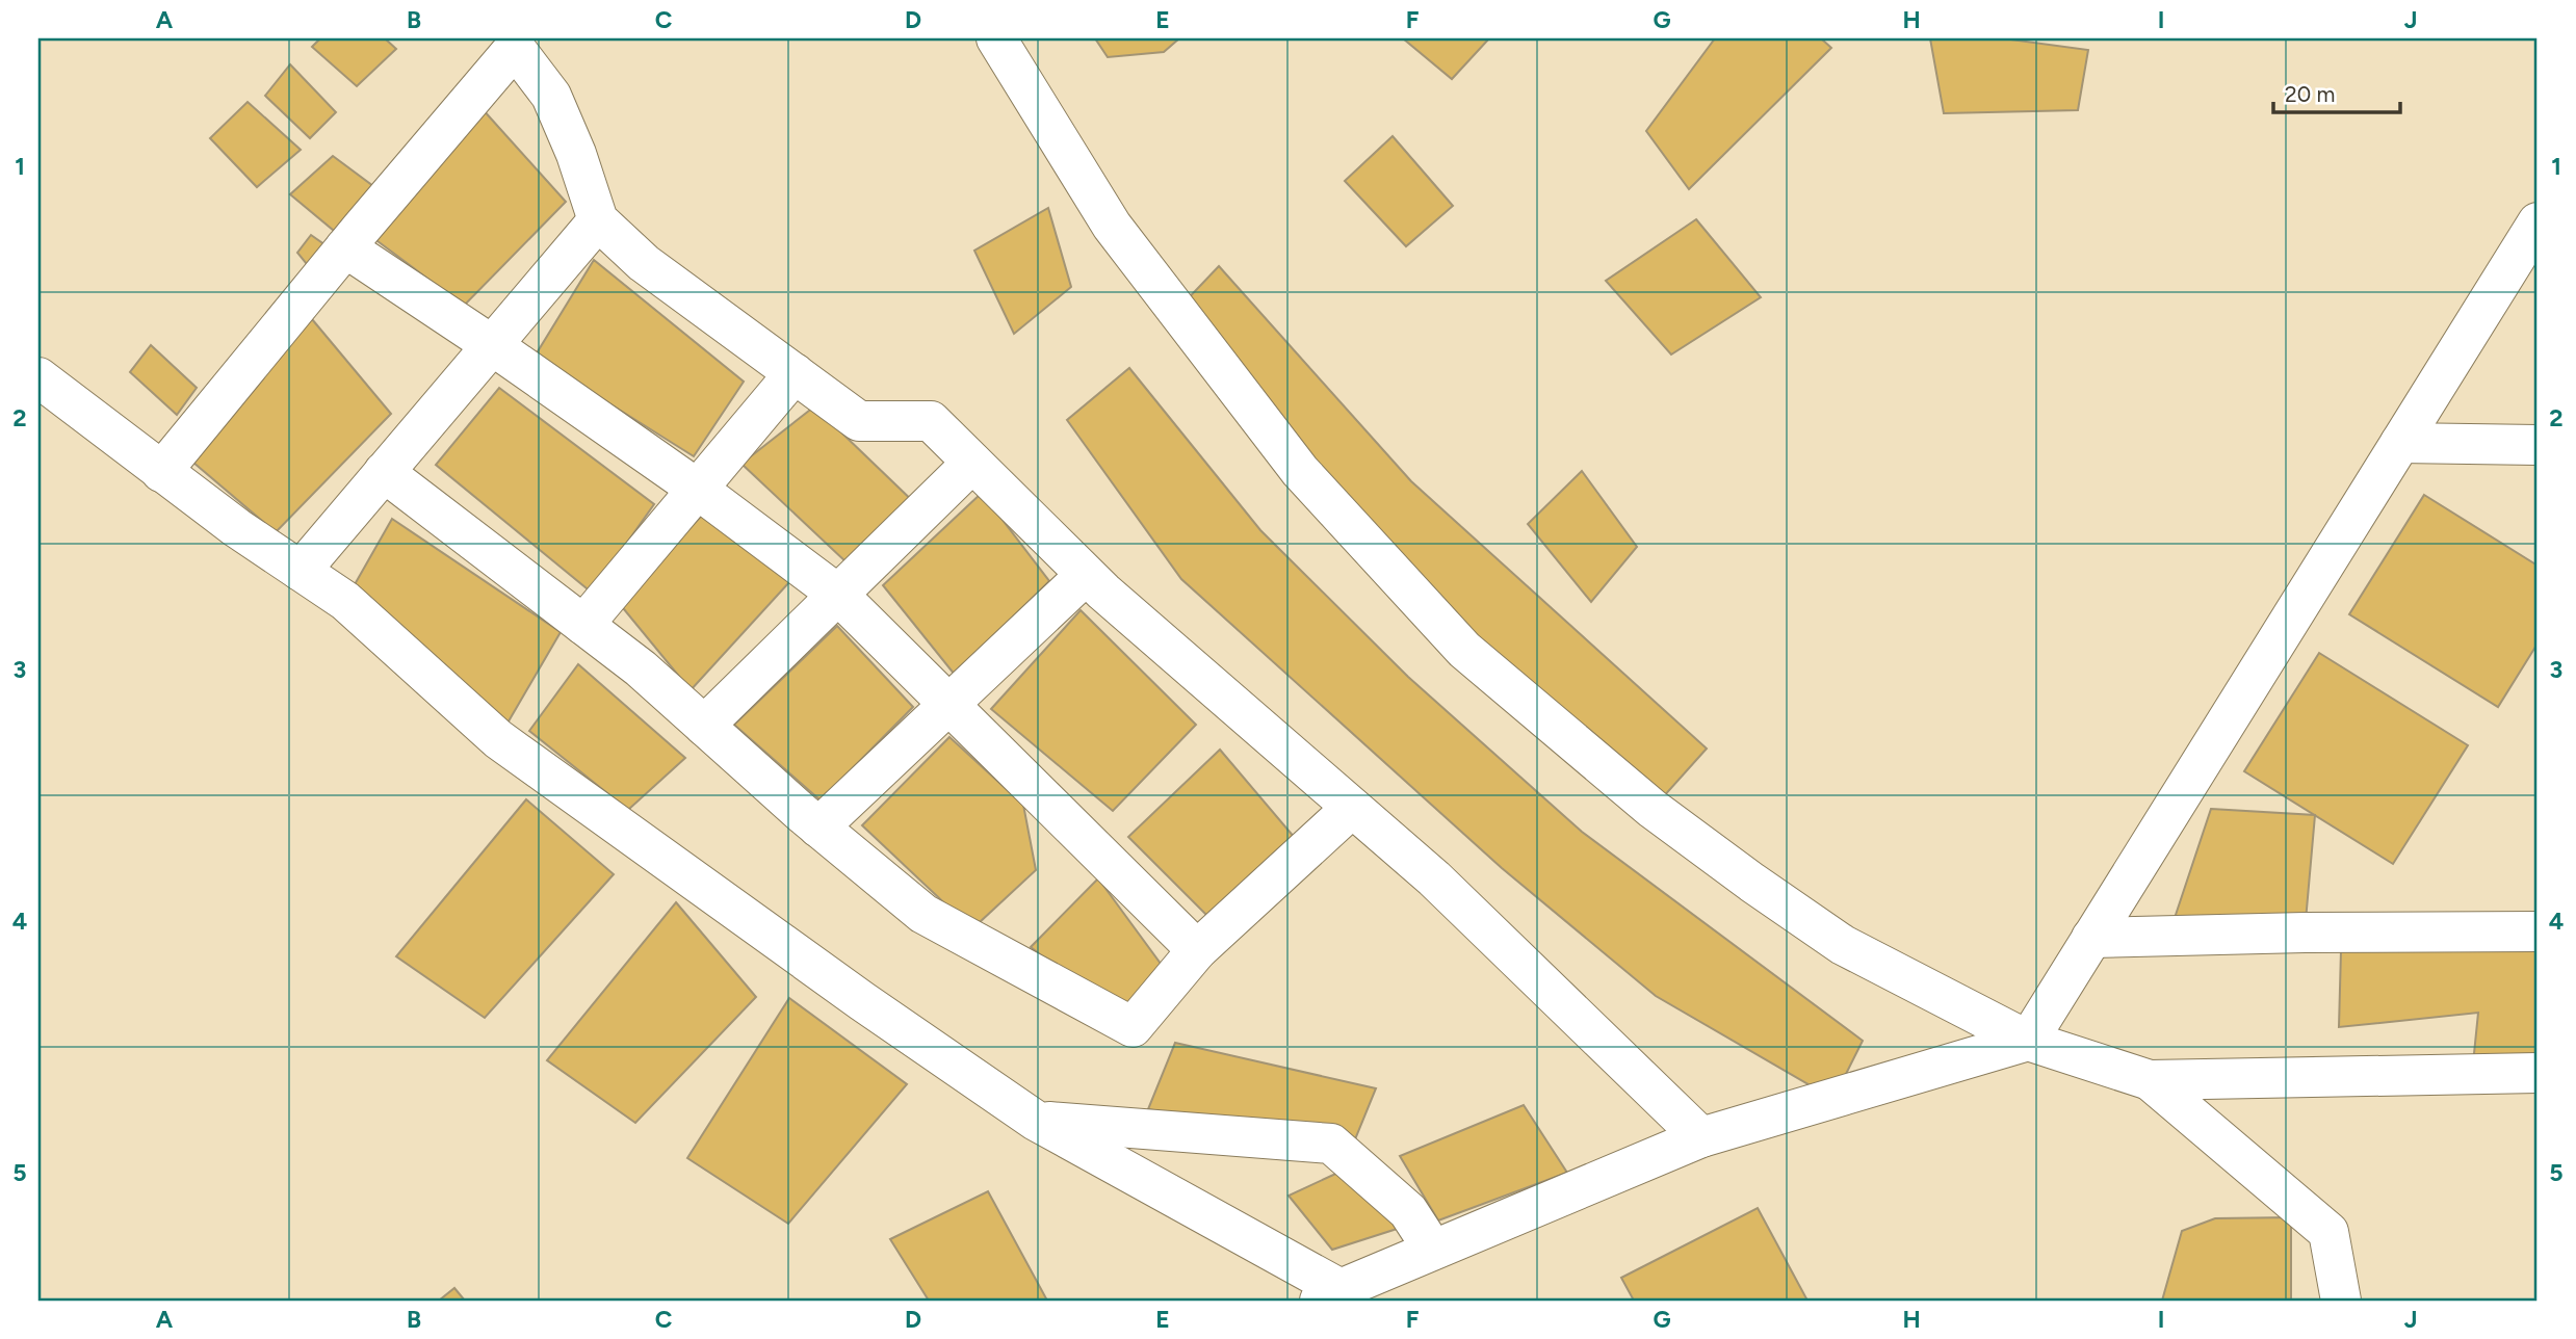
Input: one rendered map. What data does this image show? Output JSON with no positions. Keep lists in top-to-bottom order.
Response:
{
  "scale_bar": "20 m",
  "grid": {
    "columns": [
      "A",
      "B",
      "C",
      "D",
      "E",
      "F",
      "G",
      "H",
      "I",
      "J"
    ],
    "rows": [
      "1",
      "2",
      "3",
      "4",
      "5"
    ]
  }
}
